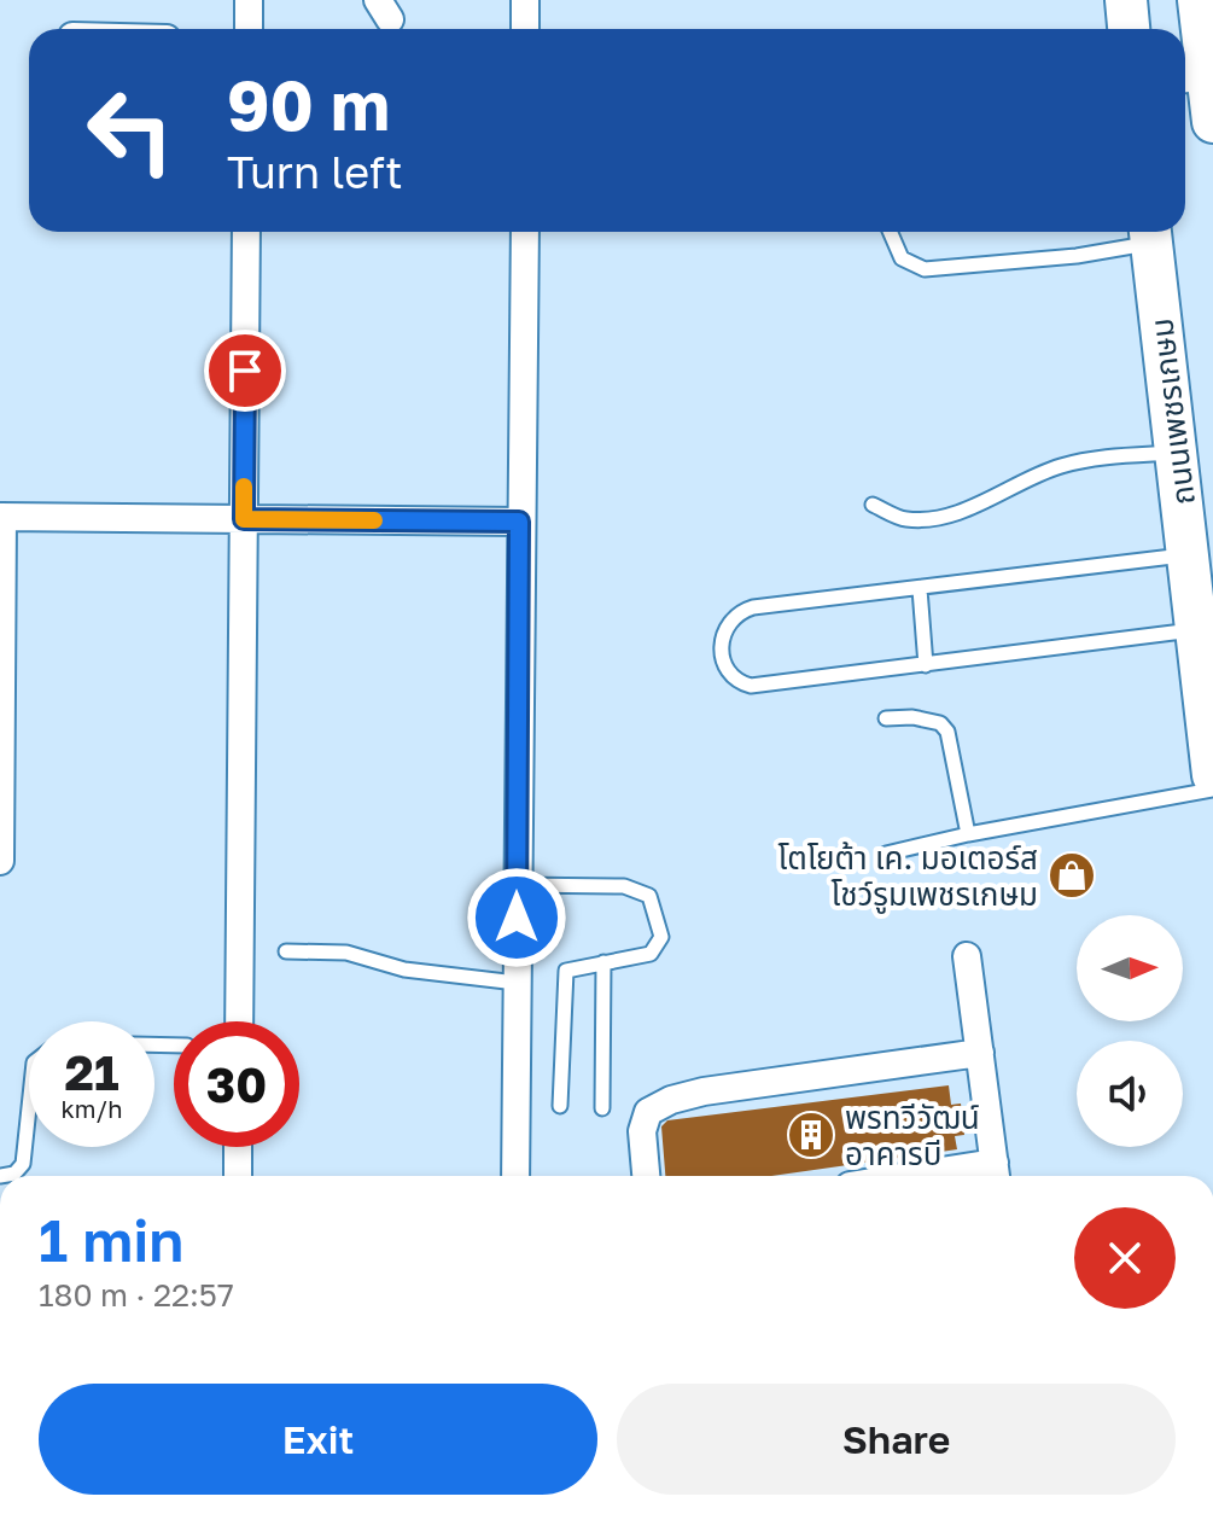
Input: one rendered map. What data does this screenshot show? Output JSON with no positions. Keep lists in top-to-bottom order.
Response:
{
  "streets": {
    "main road": ["ถนนเพชรเกษม"]
  },
  "places": {
    "shop": ["โตโยต้า เค. มอเตอร์ส โชว์รูมเพชรเกษม"],
    "building": ["พรทวีวัฒน์ อาคารบี"]
  },
  "north": "right",
  "page": {
    "turn": ["90 m", "Turn left"],
    "speed": "21 km/h",
    "limit": "30",
    "heading": ["1 min", "180 m · 22:57"],
    "buttons": ["Exit", "Share"]
  }
}
